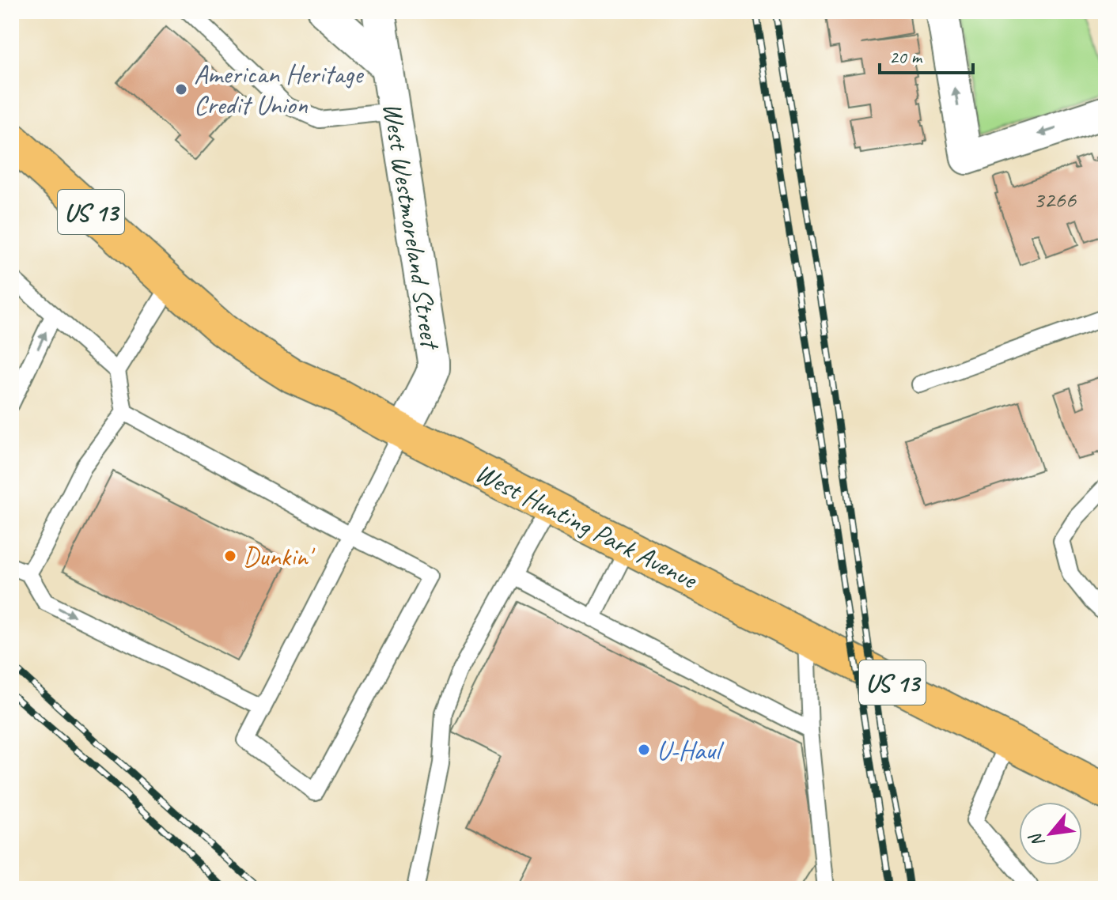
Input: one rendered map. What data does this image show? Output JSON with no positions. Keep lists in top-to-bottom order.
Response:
{
  "streets": {
    "main road": ["US 13", "West Hunting Park Avenue"],
    "street": ["West Westmoreland Street"]
  },
  "crossings": [
    ["West Westmoreland Street", "West Hunting Park Avenue"]
  ],
  "places": ["American Heritage Credit Union", "Dunkin'", "U-Haul"],
  "house_numbers": ["3266"],
  "scale_bar": "20 m",
  "north": "bottom left"
}
